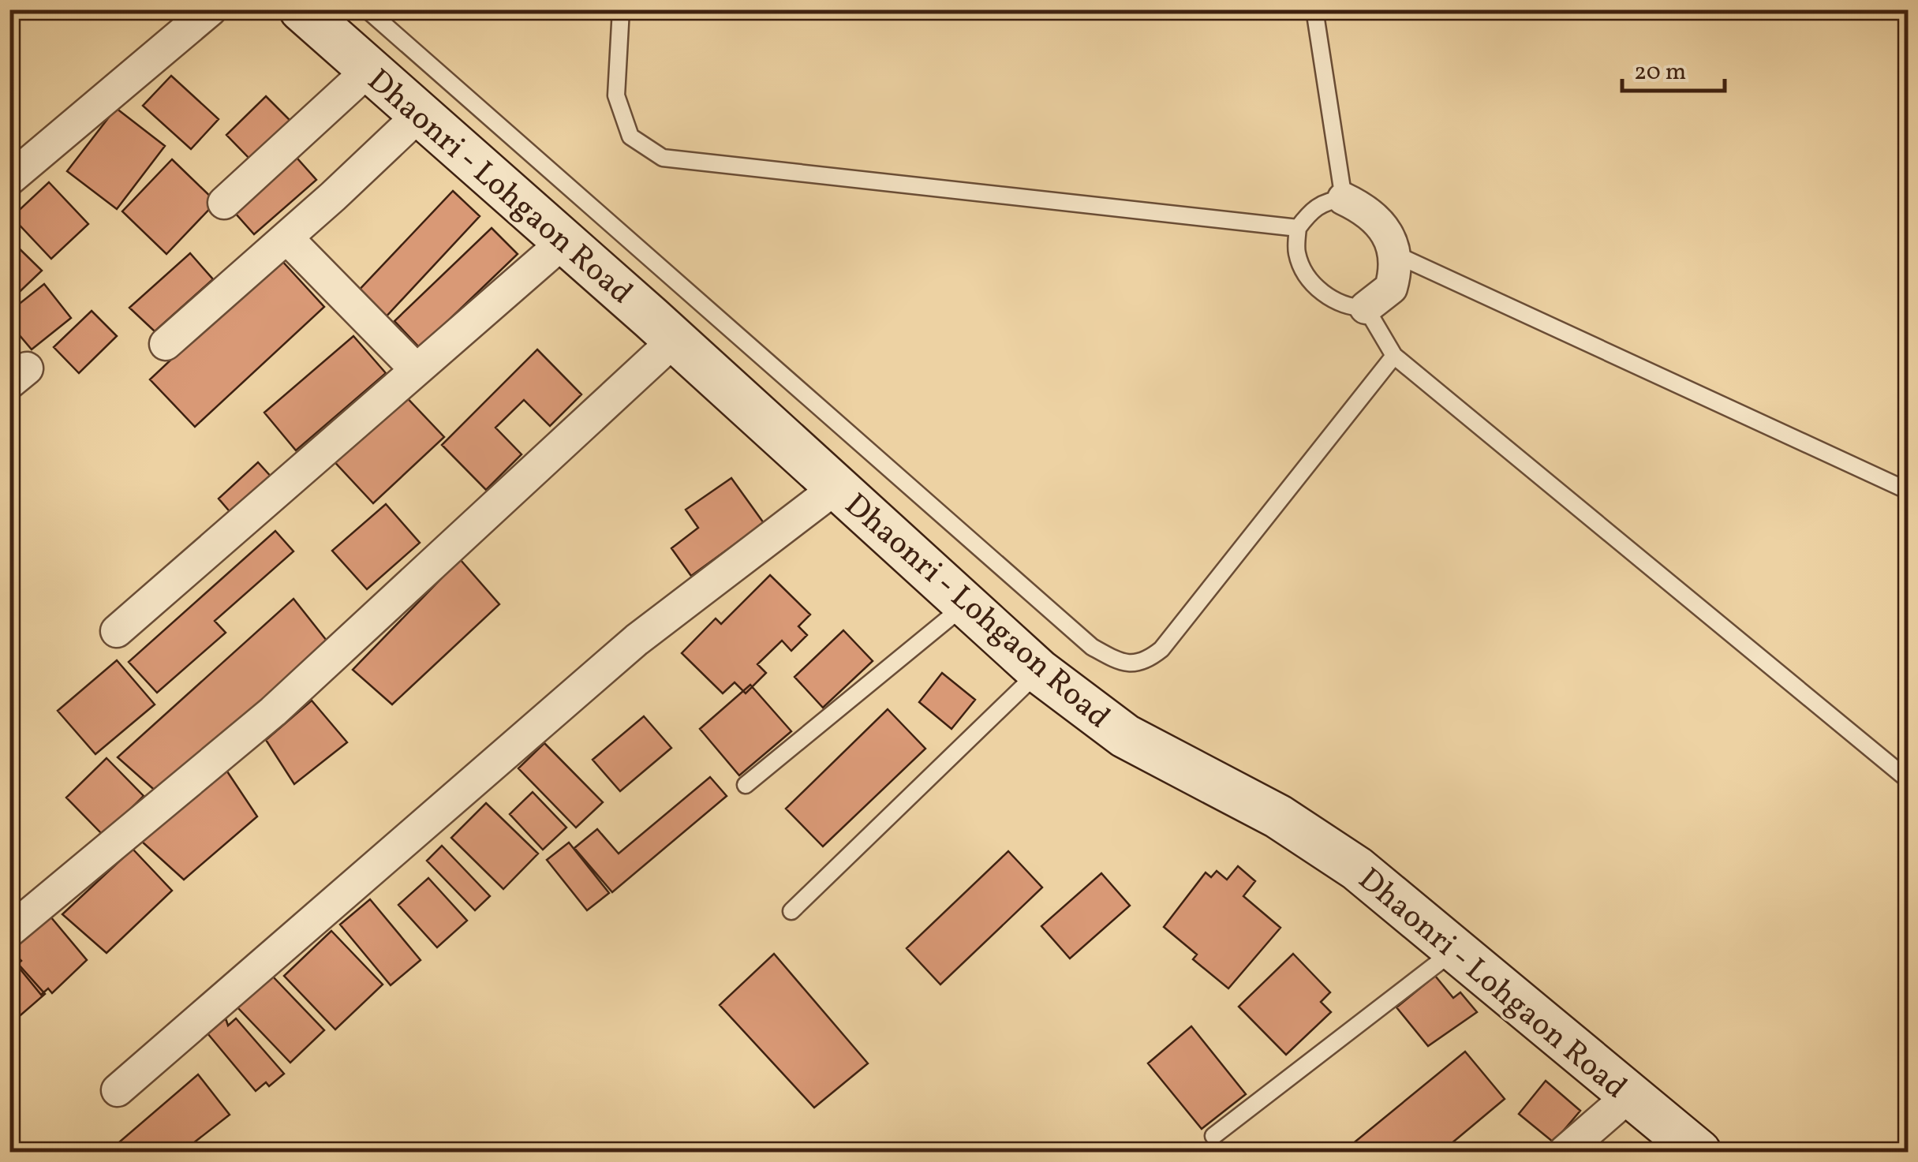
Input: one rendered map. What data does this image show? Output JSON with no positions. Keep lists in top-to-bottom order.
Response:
{
  "streets": {
    "main road": ["Dhaonri - Lohgaon Road"]
  },
  "scale_bar": "20 m"
}
